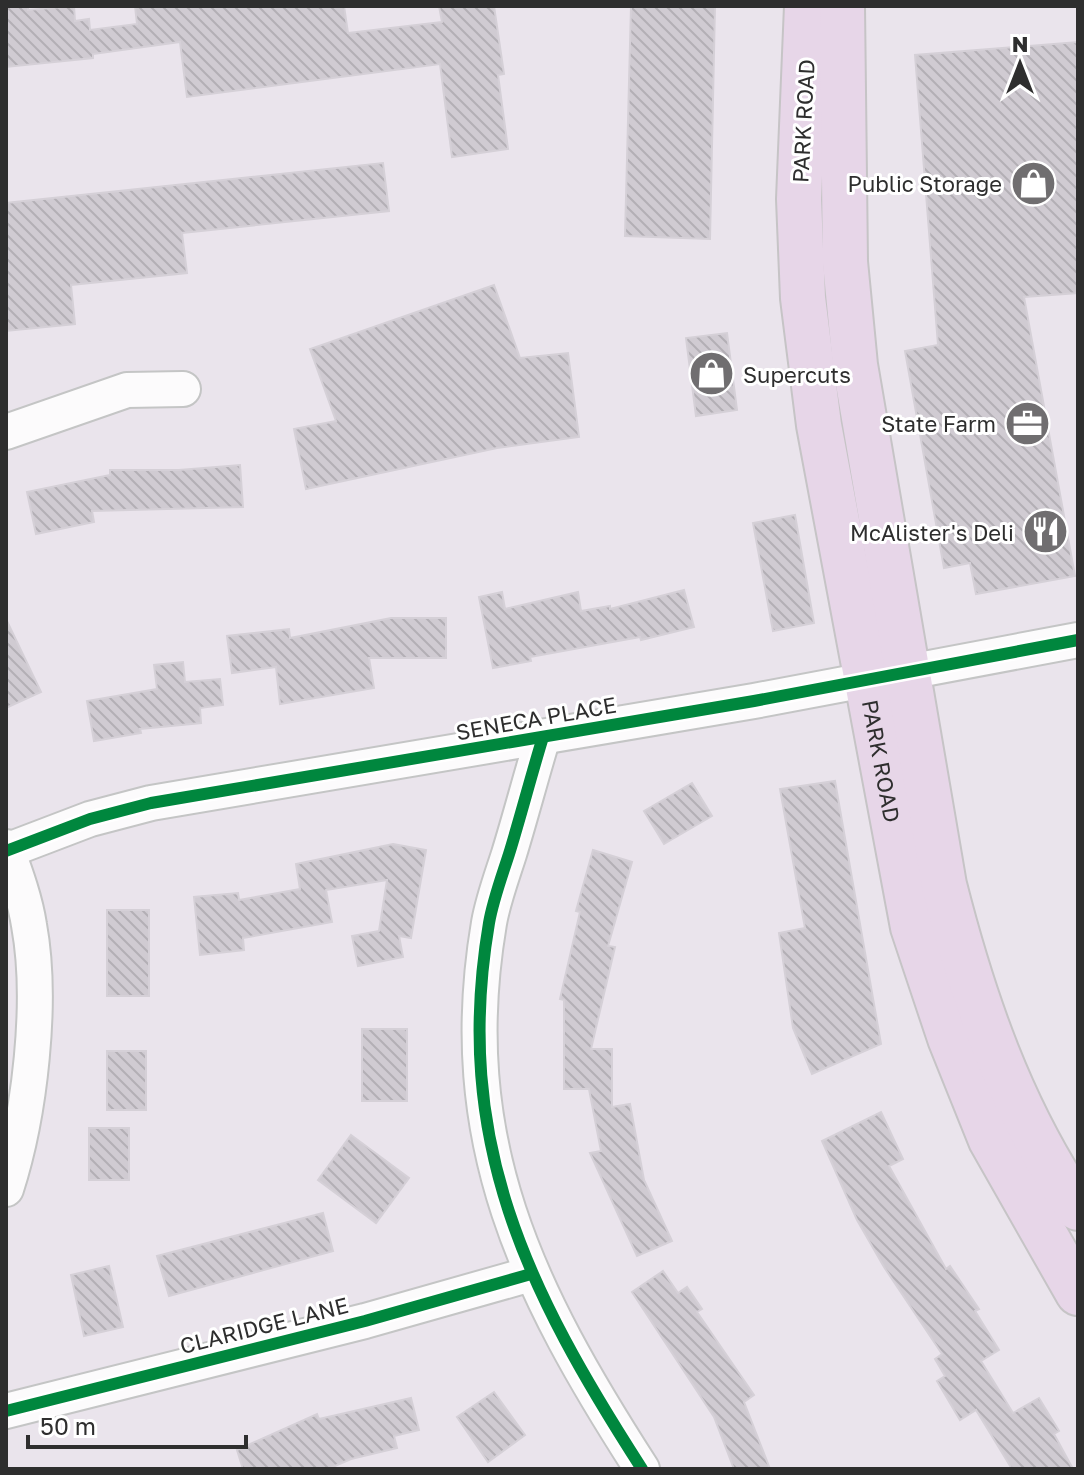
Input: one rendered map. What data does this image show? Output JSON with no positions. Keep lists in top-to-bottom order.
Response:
{
  "streets": {
    "main road": ["PARK ROAD"],
    "street": ["SENECA PLACE", "CLARIDGE LANE"]
  },
  "crossings": [
    ["PARK ROAD", "SENECA PLACE"]
  ],
  "places": {
    "shop": ["Public Storage", "Supercuts"],
    "office": ["State Farm"],
    "restaurant": ["McAlister's Deli"]
  },
  "scale_bar": "50 m",
  "north": "top"
}
